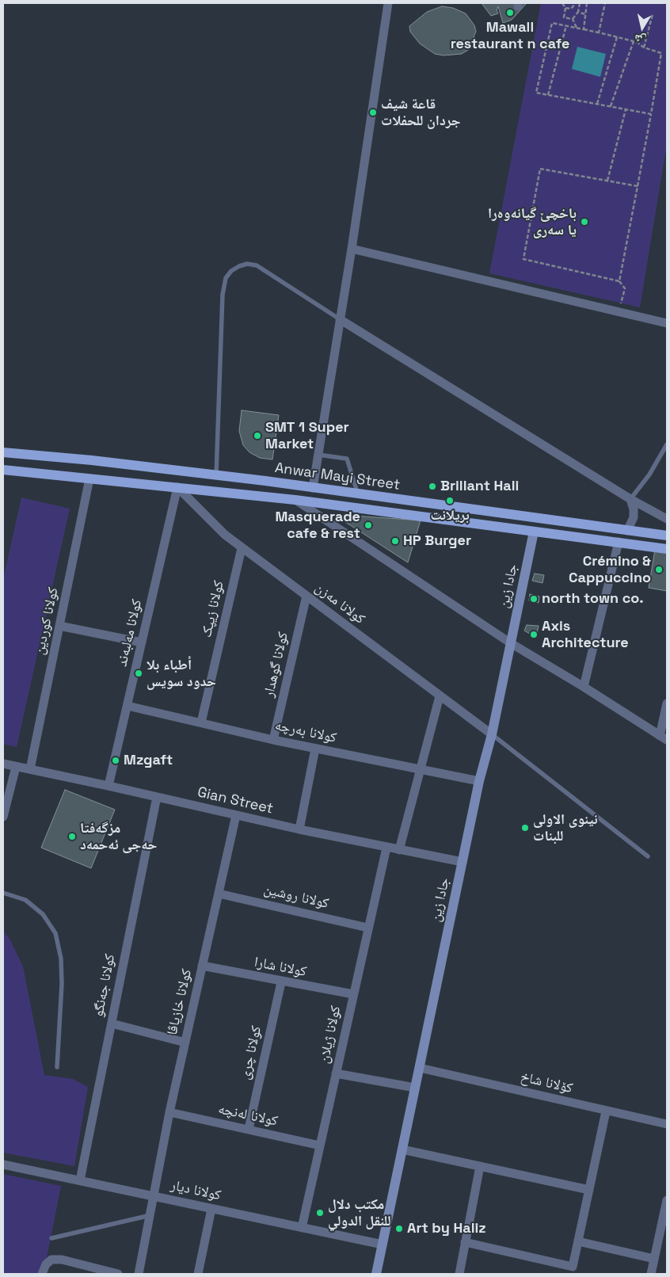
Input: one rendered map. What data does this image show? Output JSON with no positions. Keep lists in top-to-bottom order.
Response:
{
  "streets": {
    "main road": ["Anwar Mayi Street"],
    "street": [
      "جادا زین",
      "کولانا مەزن",
      "کولانا زیپک",
      "کولانا کوردین",
      "کولانا مەلبەند",
      "کولانا گوهدار",
      "کولانا بەرچە",
      "Gian Street",
      "کولانا روشین",
      "کولانا شارا",
      "کولانا جەنگو",
      "کولانا خازیاڤا",
      "کولانا ژیلان",
      "کولانا چری",
      "کۆلانا شاخ",
      "کولانا لەنچە",
      "کولانا دیار"
    ]
  },
  "crossings": [
    ["Anwar Mayi Street", "جادا زین"],
    ["Anwar Mayi Street", "کولانا مەزن"],
    ["Anwar Mayi Street", "کولانا کوردین"],
    ["Anwar Mayi Street", "کولانا مەلبەند"],
    ["جادا زین", "کولانا مەزن"],
    ["جادا زین", "کولانا بەرچە"],
    ["جادا زین", "Gian Street"],
    ["جادا زین", "کۆلانا شاخ"],
    ["جادا زین", "کولانا دیار"],
    ["کولانا مەزن", "کولانا زیپک"],
    ["کولانا مەزن", "کولانا مەلبەند"],
    ["کولانا مەزن", "کولانا گوهدار"],
    ["کولانا زیپک", "کولانا بەرچە"],
    ["کولانا کوردین", "Gian Street"],
    ["کولانا مەلبەند", "کولانا بەرچە"],
    ["کولانا مەلبەند", "Gian Street"],
    ["کولانا گوهدار", "کولانا بەرچە"],
    ["Gian Street", "کولانا جەنگو"],
    ["Gian Street", "کولانا خازیاڤا"],
    ["Gian Street", "کولانا ژیلان"],
    ["کولانا روشین", "کولانا خازیاڤا"],
    ["کولانا روشین", "کولانا ژیلان"],
    ["کولانا شارا", "کولانا خازیاڤا"],
    ["کولانا شارا", "کولانا ژیلان"],
    ["کولانا شارا", "کولانا چری"],
    ["کولانا جەنگو", "کولانا دیار"],
    ["کولانا خازیاڤا", "کولانا لەنچە"],
    ["کولانا خازیاڤا", "کولانا دیار"],
    ["کولانا ژیلان", "کولانا لەنچە"],
    ["کولانا ژیلان", "کولانا دیار"],
    ["کولانا چری", "کولانا لەنچە"]
  ],
  "places": [
    "Mawall restaurant n cafe",
    "قاعة شيف جردان للحفلات",
    "باخچێ گیانەوەرا یا سەری",
    "SMT 1 Super Market",
    "Brillant Hali",
    "بریلانت",
    "Masquerade cafe & rest",
    "HP Burger",
    "Crémino & Cappuccino",
    "north town co.",
    "Axis Architecture",
    "أطباء بلا حدود سويس",
    "Mzgaft",
    "نينوى الاولى للبنات",
    "مزگەفتا حەجی ئەحمەد",
    "مكتب دلال للنقل الدولي",
    "Art by Haliz"
  ],
  "north": "bottom"
}
